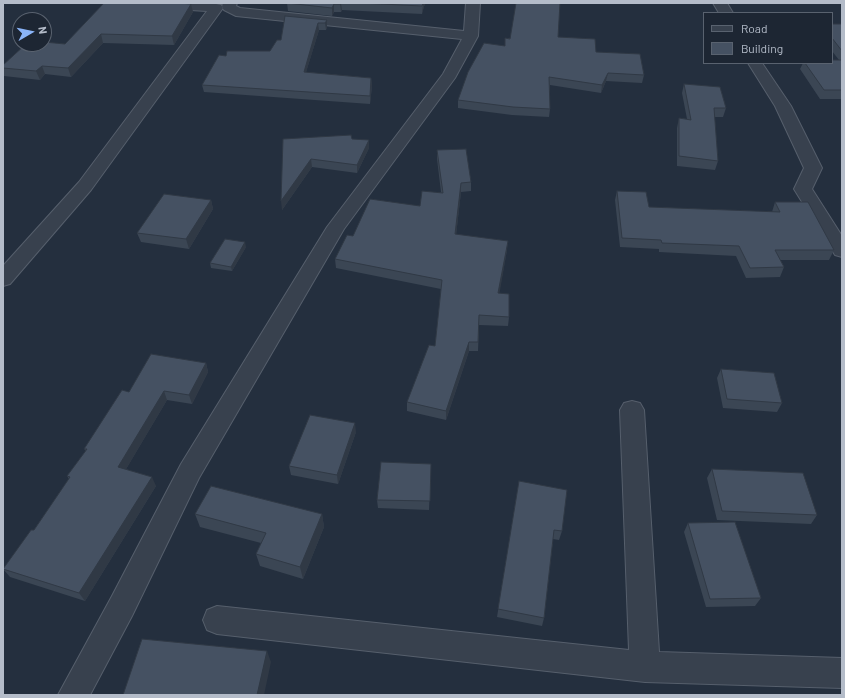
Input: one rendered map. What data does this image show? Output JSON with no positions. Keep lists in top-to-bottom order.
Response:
{
  "legend": ["Road", "Building"],
  "north": "right"
}
